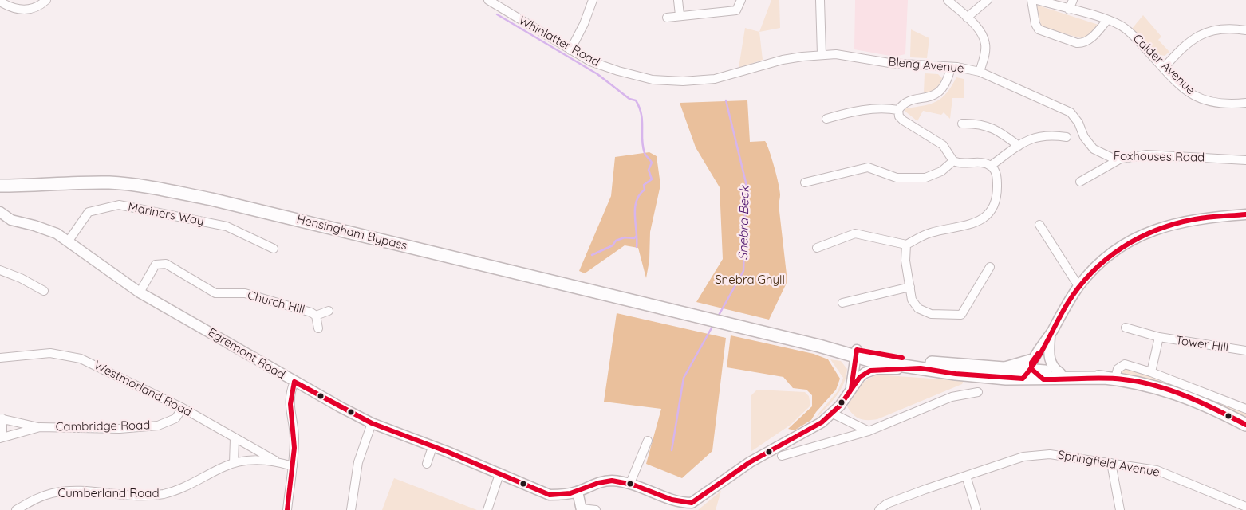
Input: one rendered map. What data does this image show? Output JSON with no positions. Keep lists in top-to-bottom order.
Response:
{
  "streets": {
    "highway": ["Hensingham Bypass"],
    "main road": ["Egremont Road"],
    "street": [
      "Whinlatter Road",
      "Calder Avenue",
      "Bleng Avenue",
      "Foxhouses Road",
      "Mariners Way",
      "Church Hill",
      "Tower Hill",
      "Westmorland Road",
      "Cambridge Road",
      "Springfield Avenue",
      "Cumberland Road"
    ]
  },
  "crossings": [
    ["Whinlatter Road", "Bleng Avenue"],
    ["Bleng Avenue", "Foxhouses Road"],
    ["Mariners Way", "Egremont Road"],
    ["Church Hill", "Egremont Road"],
    ["Westmorland Road", "Cambridge Road"],
    ["Westmorland Road", "Cumberland Road"]
  ],
  "water": ["Snebra Beck"],
  "parks": ["Snebra Ghyll"]
}
